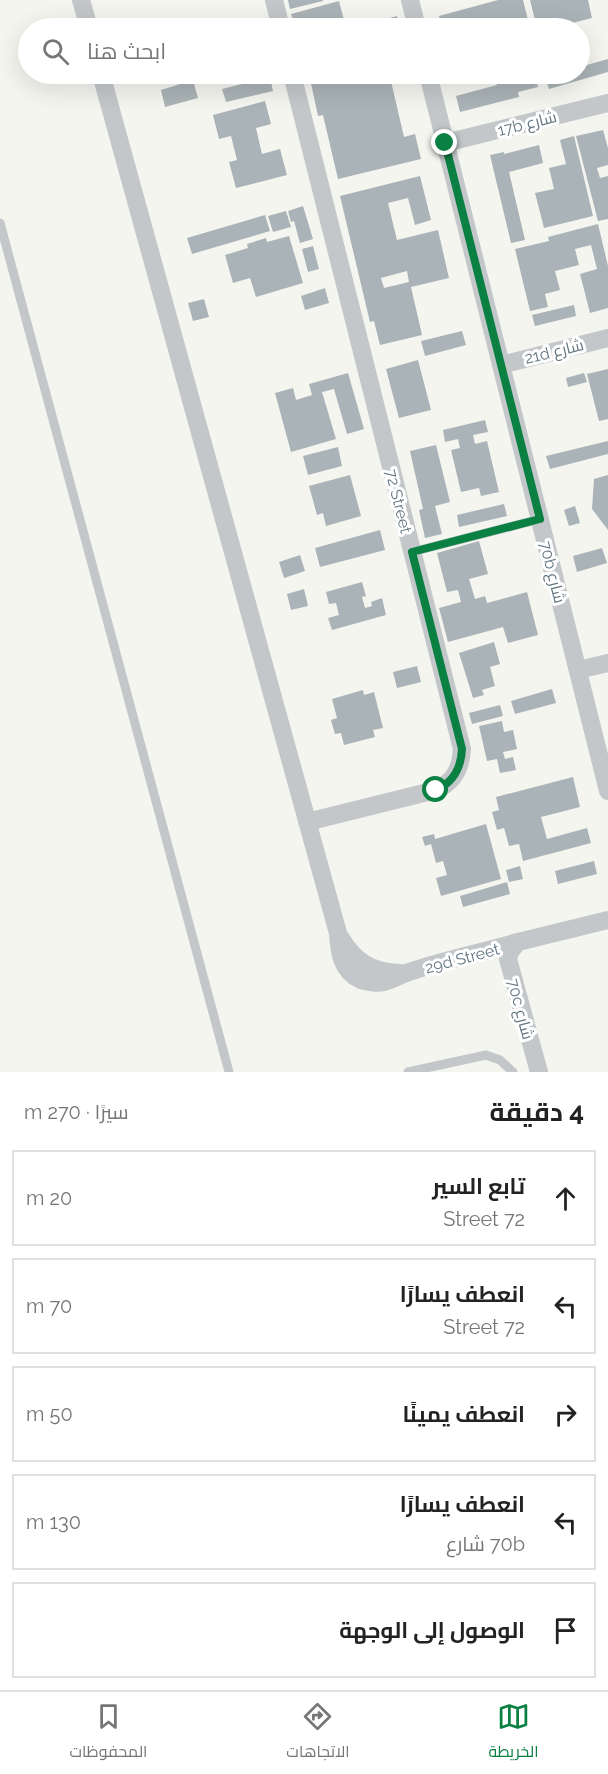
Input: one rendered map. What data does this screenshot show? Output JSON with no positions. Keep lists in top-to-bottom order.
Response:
{
  "streets": {
    "street": [
      "17b شارع",
      "21d شارع",
      "72 Street",
      "70b شارع",
      "29d Street",
      "70c شارع"
    ]
  },
  "crossings": [
    ["17b شارع", "70b شارع"],
    ["21d شارع", "70b شارع"],
    ["72 Street", "29d Street"],
    ["29d Street", "70c شارع"]
  ],
  "page": {
    "search": "ابحث هنا",
    "heading": ["4 دقيقة", "سيرًا · 270 m"],
    "list": [
      ["تابع السير", "72 Street", "20 m"],
      ["انعطف يسارًا", "72 Street", "70 m"],
      ["انعطف يمينًا", "50 m"],
      ["انعطف يسارًا", "70b شارع", "130 m"],
      "الوصول إلى الوجهة"
    ],
    "nav": ["الخريطة", "الاتجاهات", "المحفوظات"]
  }
}
